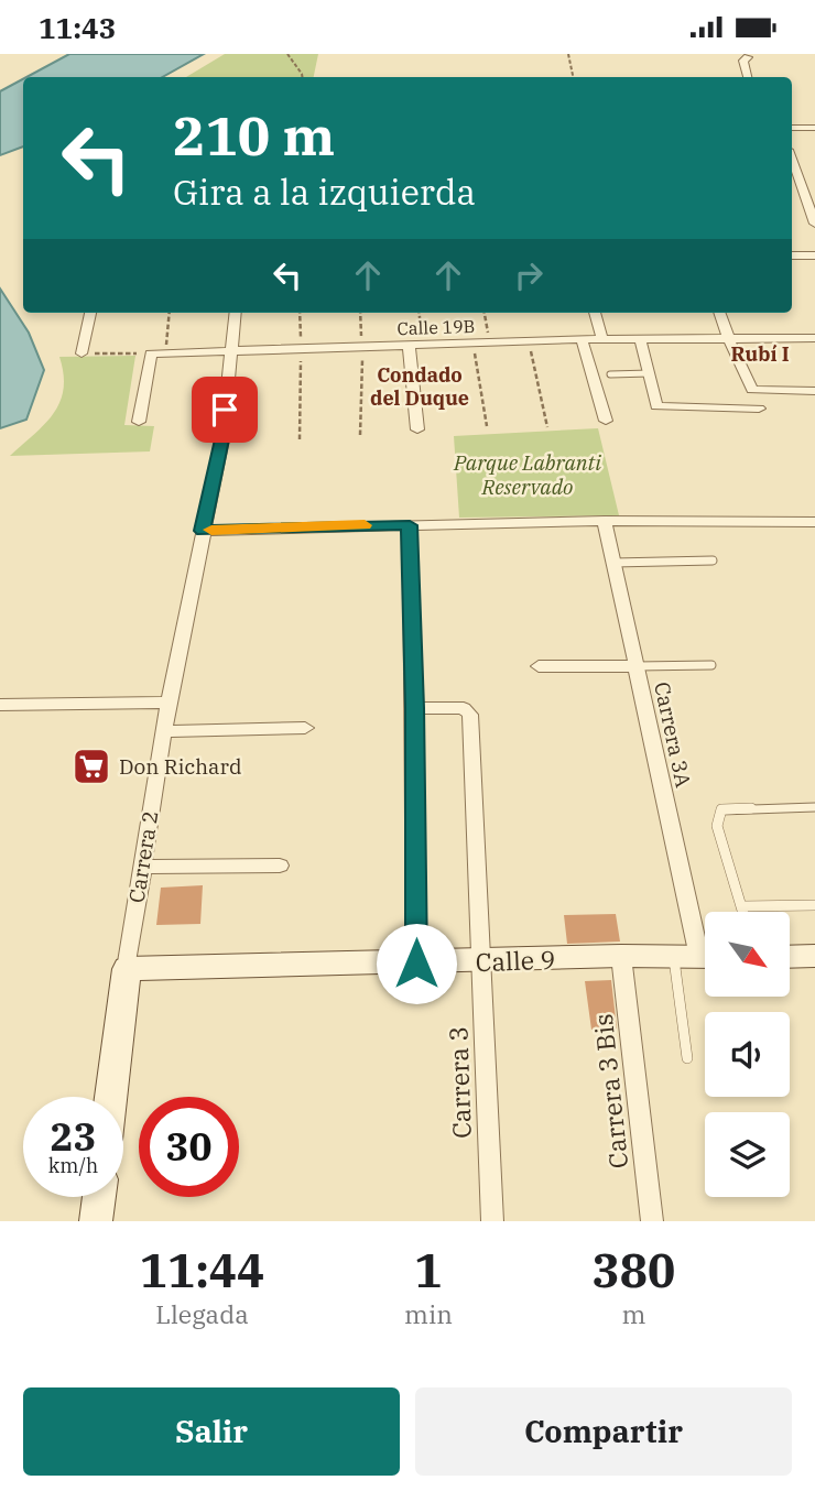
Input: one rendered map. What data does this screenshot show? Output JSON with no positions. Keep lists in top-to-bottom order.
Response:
{
  "streets": {
    "main road": ["Carrera 2", "Calle 9"],
    "street": [
      "Calle 19B",
      "Carrera 3A",
      "Carrera 3",
      "Carrera 3 Bis"
    ]
  },
  "crossings": [
    ["Calle 19B", "Carrera 2"],
    ["Carrera 3A", "Calle 9"],
    ["Carrera 2", "Calle 9"],
    ["Calle 9", "Carrera 3"],
    ["Calle 9", "Carrera 3 Bis"]
  ],
  "districts": ["Rubí I", "Condado del Duque"],
  "parks": ["Parque Labranti Reservado"],
  "places": {
    "supermarket": ["Don Richard"]
  },
  "north": "bottom right",
  "page": {
    "status": "11:43",
    "turn": ["210 m", "Gira a la izquierda"],
    "speed": "23 km/h",
    "limit": "30",
    "eta": [
      "11:44",
      "Llegada",
      "1",
      "min",
      "380",
      "m"
    ],
    "buttons": ["Salir", "Compartir"]
  }
}
